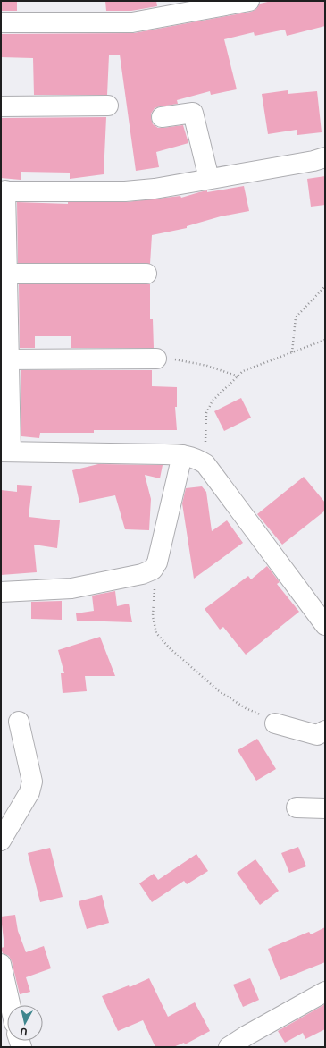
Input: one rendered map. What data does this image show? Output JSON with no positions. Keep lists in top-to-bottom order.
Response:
{
  "north": "bottom"
}
